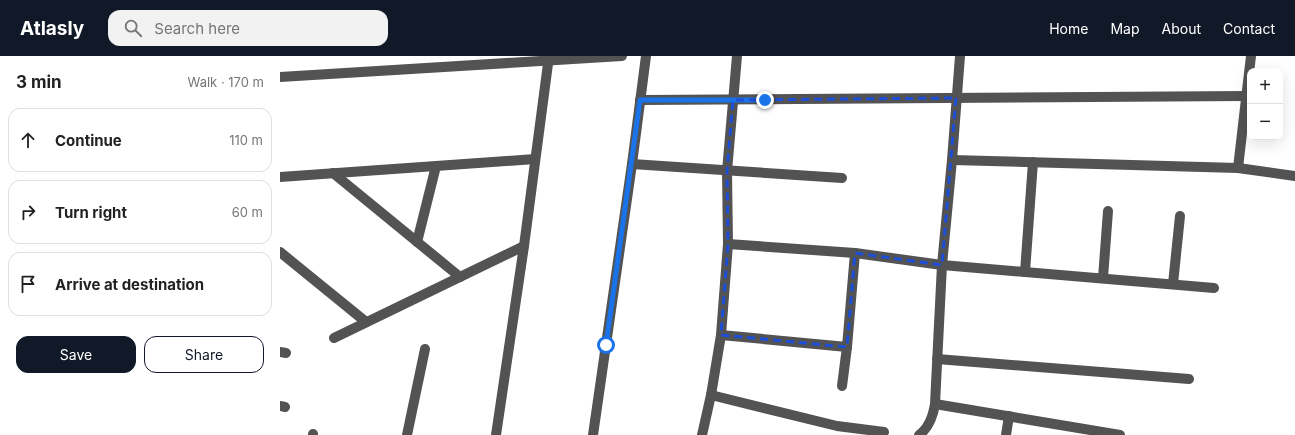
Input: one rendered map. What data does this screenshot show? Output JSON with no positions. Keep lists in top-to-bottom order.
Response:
{
  "page": {
    "header": "Atlasly",
    "search": "Search here",
    "nav": [
      "Home",
      "Map",
      "About",
      "Contact"
    ],
    "heading": ["3 min", "Walk · 170 m"],
    "map_buttons": ["+", "−"],
    "list": [
      ["Continue", "110 m"],
      ["Turn right", "60 m"],
      "Arrive at destination"
    ],
    "buttons": ["Save", "Share"]
  }
}
